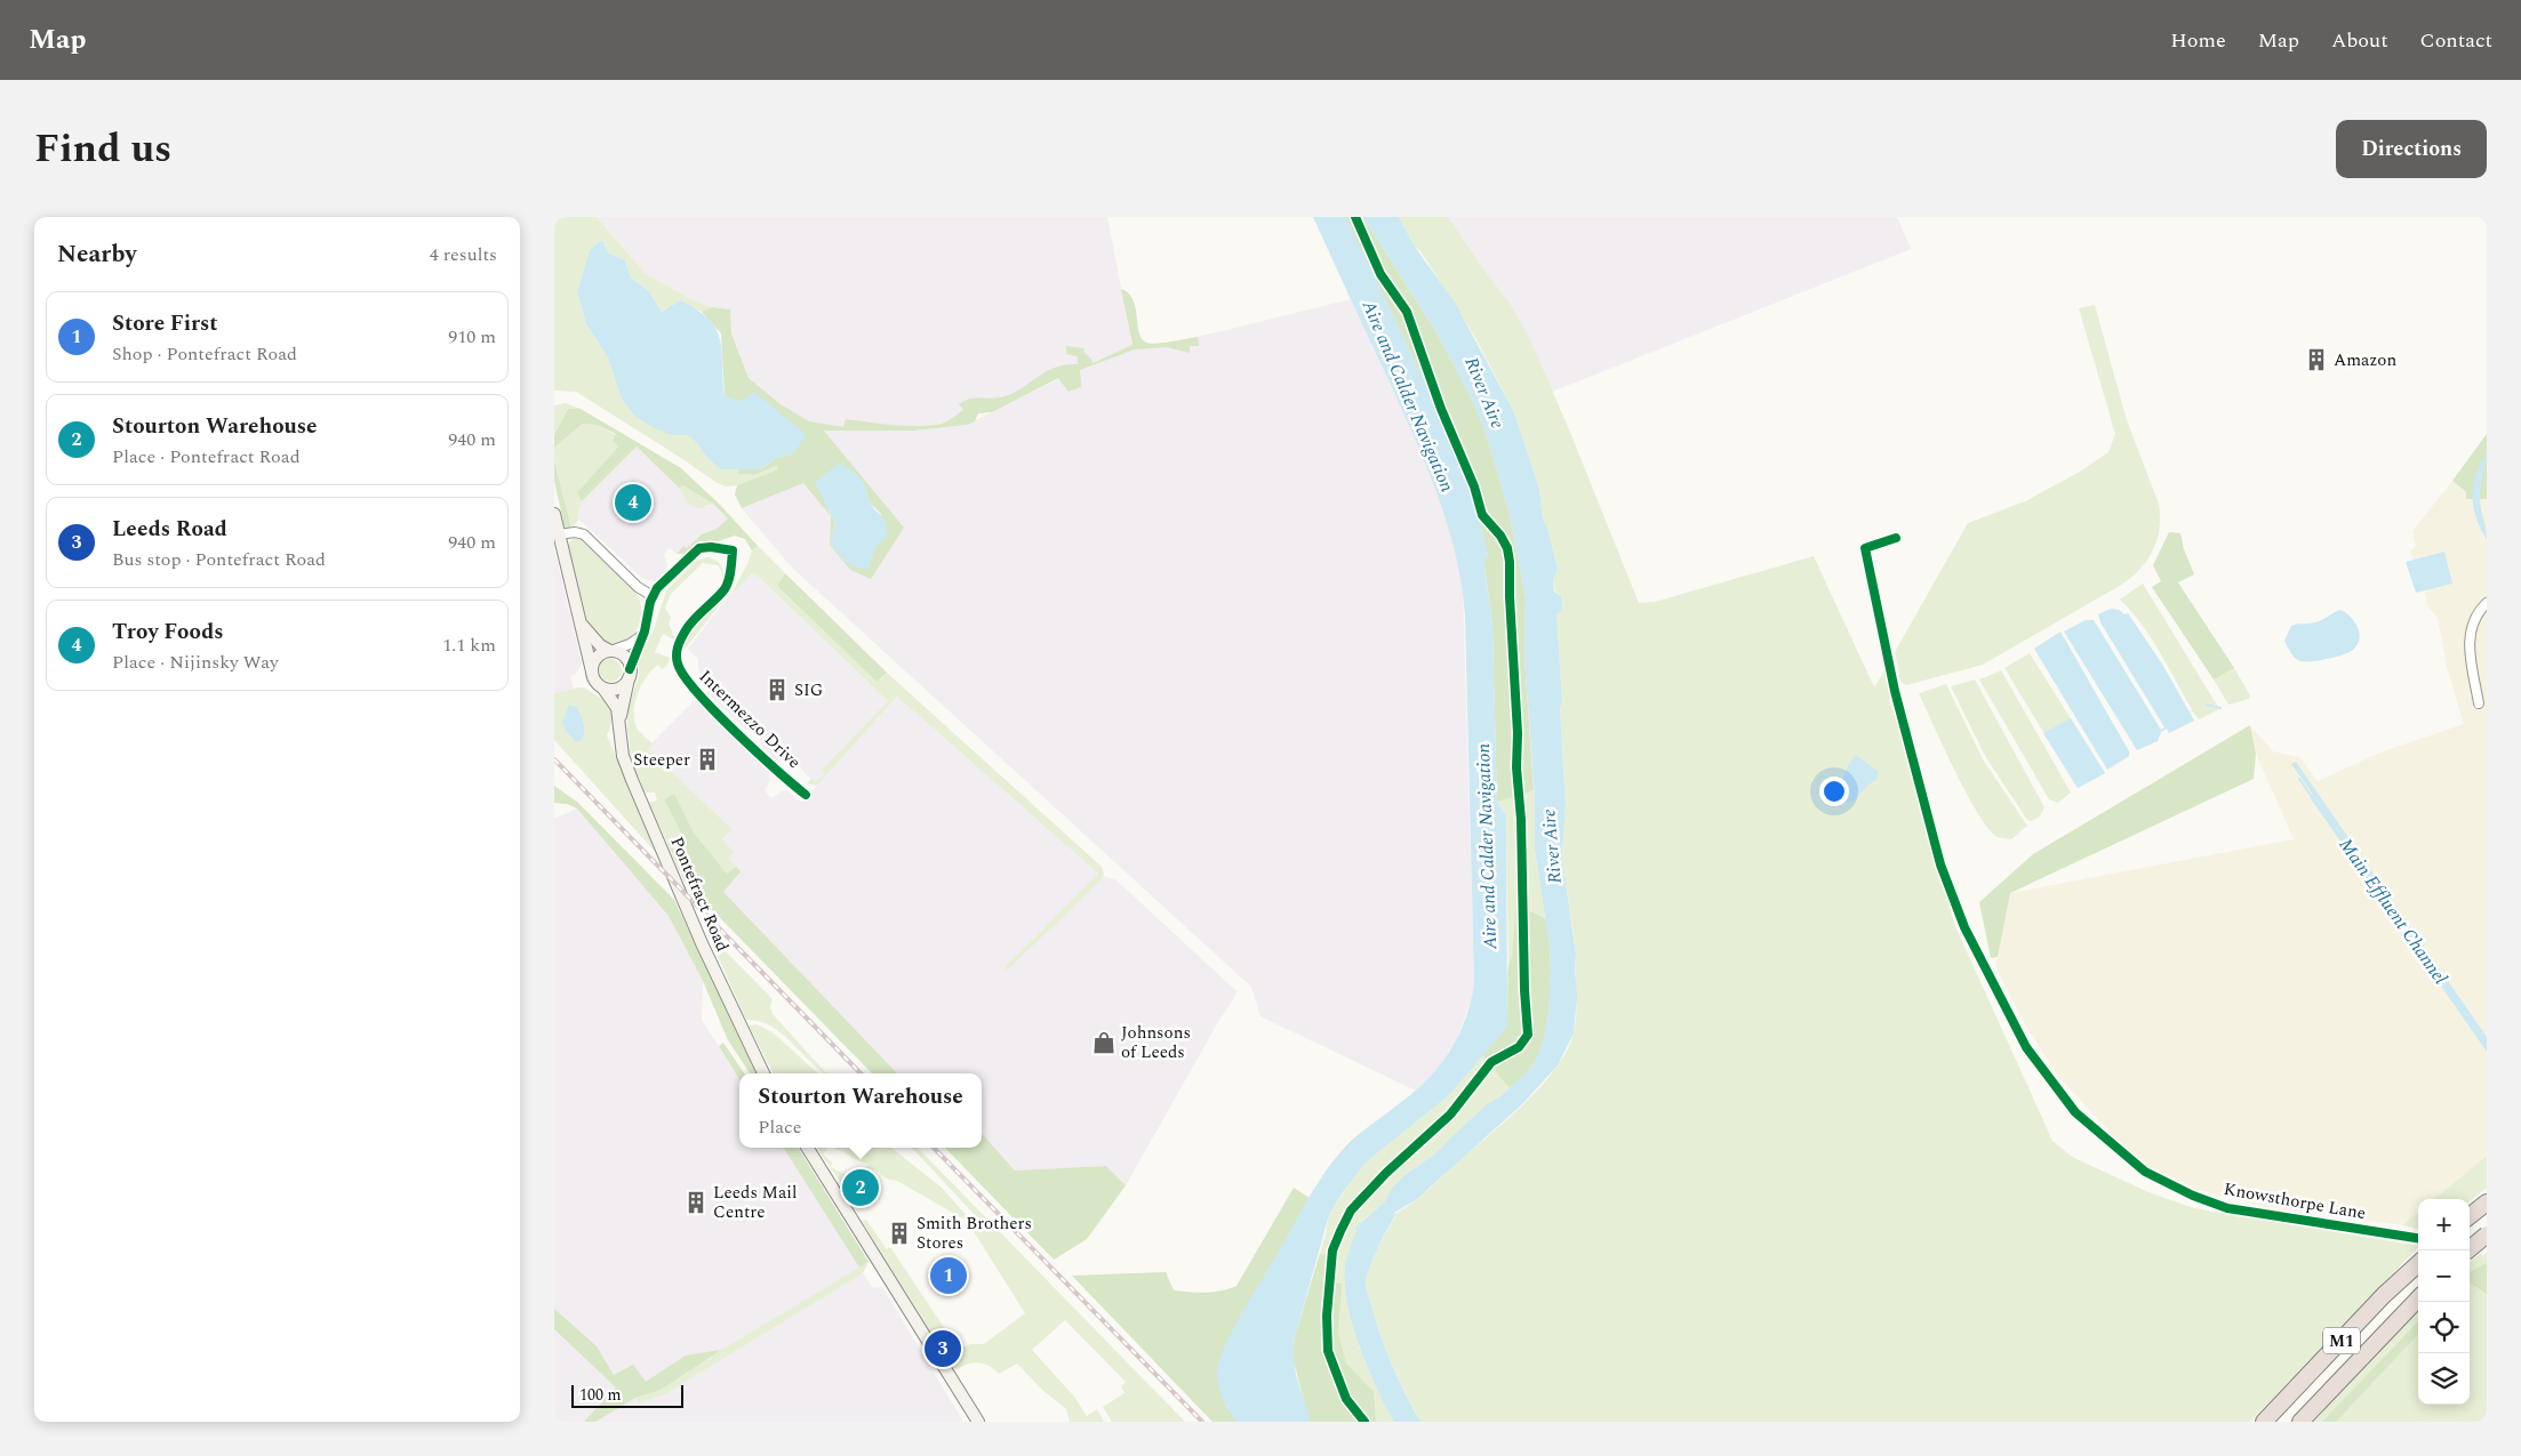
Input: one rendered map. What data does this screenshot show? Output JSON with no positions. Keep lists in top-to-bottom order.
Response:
{
  "streets": {
    "highway": ["M1"],
    "main road": ["Pontefract Road"],
    "street": ["Intermezzo Drive", "Knowsthorpe Lane"]
  },
  "crossings": [
    ["Intermezzo Drive", "Pontefract Road"]
  ],
  "water": ["River Aire", "Aire and Calder Navigation", "Main Effluent Channel"],
  "places": {
    "building": [
      "Amazon",
      "SIG",
      "Steeper",
      "Leeds Mail Centre",
      "Smith Brothers Stores"
    ],
    "shop": ["Johnsons of Leeds"]
  },
  "scale_bar": "100 m",
  "page": {
    "header": "Map",
    "nav": [
      "Home",
      "Map",
      "About",
      "Contact"
    ],
    "title": "Find us",
    "buttons": "Directions",
    "heading": ["Nearby", "4 results"],
    "list": [
      {
        "mark": "1",
        "name": "Store First",
        "note": "Shop · Pontefract Road",
        "value": "910 m"
      },
      {
        "mark": "2",
        "name": "Stourton Warehouse",
        "note": "Place · Pontefract Road",
        "value": "940 m"
      },
      {
        "mark": "3",
        "name": "Leeds Road",
        "note": "Bus stop · Pontefract Road",
        "value": "940 m"
      },
      {
        "mark": "4",
        "name": "Troy Foods",
        "note": "Place · Nijinsky Way",
        "value": "1.1 km"
      }
    ],
    "pins": [
      "4",
      "2",
      "1",
      "3"
    ],
    "popup": ["Stourton Warehouse", "Place"],
    "map_buttons": ["+", "−"],
    "scale": "100 m"
  }
}
